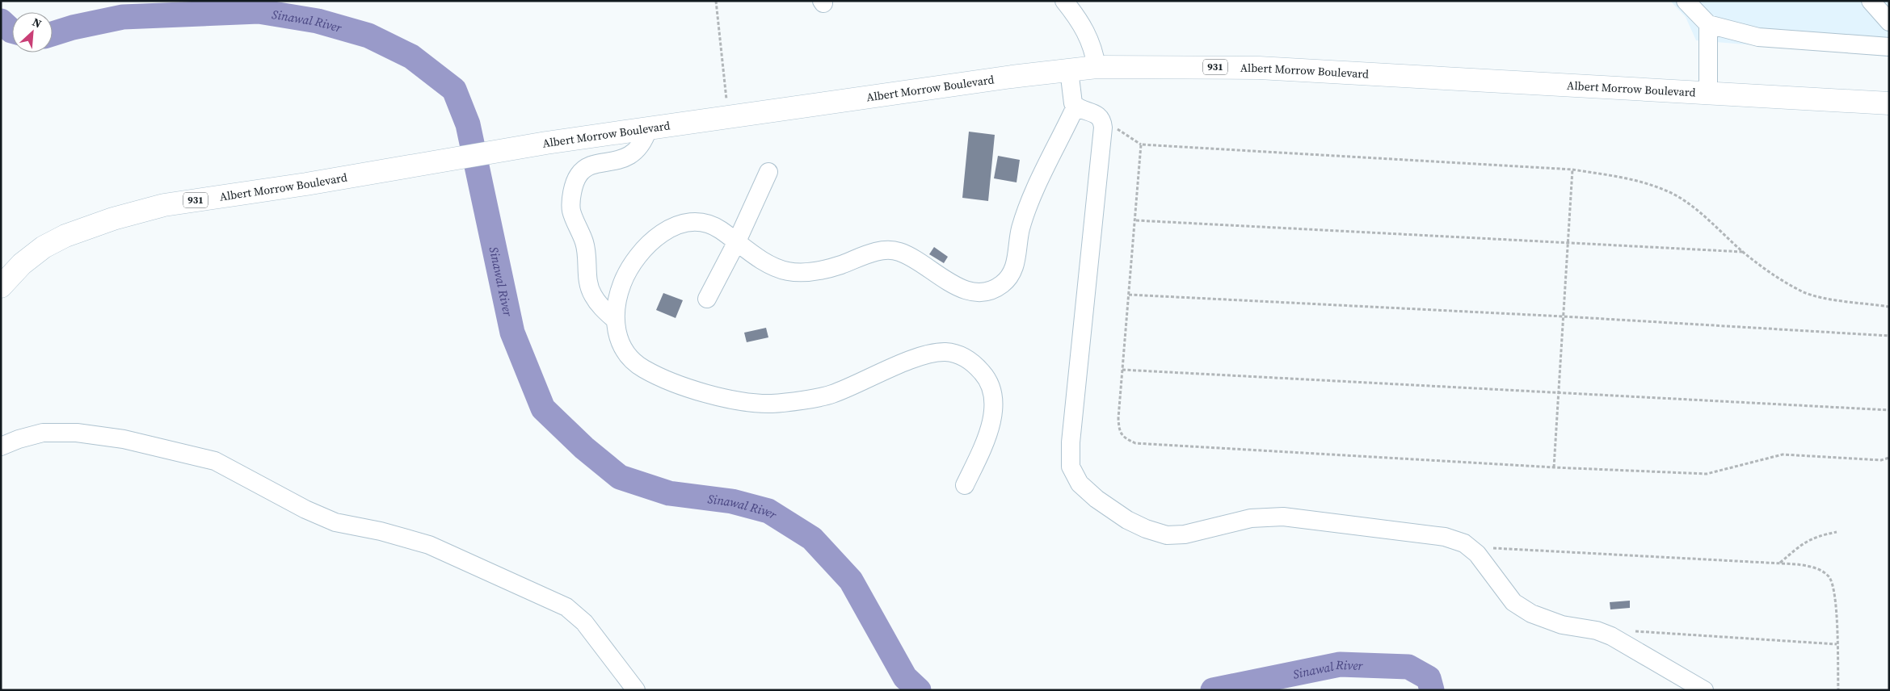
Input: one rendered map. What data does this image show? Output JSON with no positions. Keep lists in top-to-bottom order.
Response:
{
  "streets": {
    "main road": ["931", "Albert Morrow Boulevard"]
  },
  "water": ["Sinawal River"],
  "north": "top right"
}
